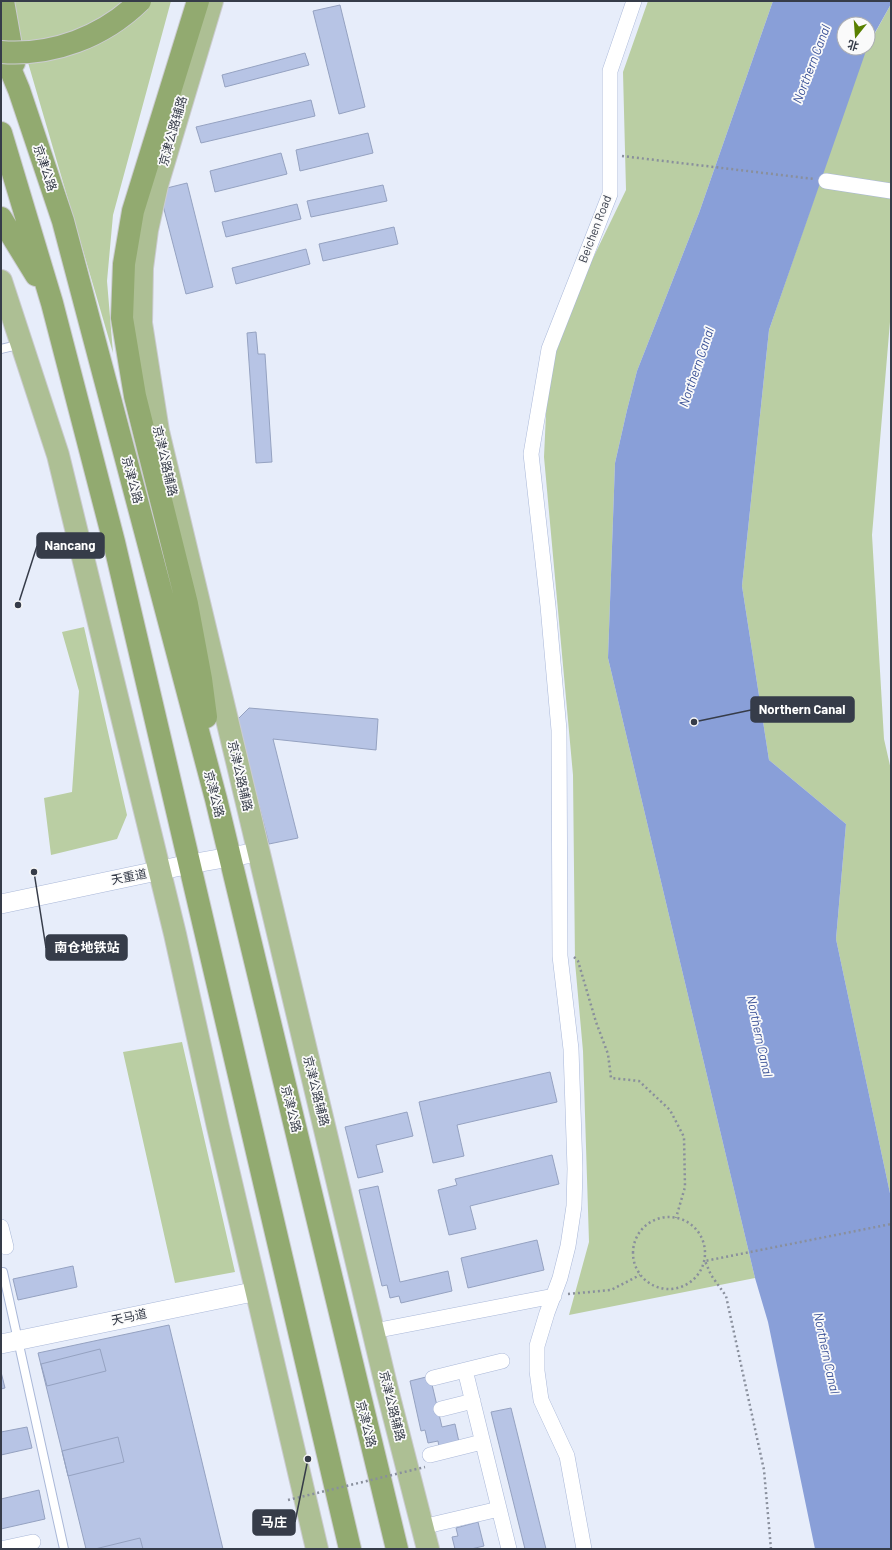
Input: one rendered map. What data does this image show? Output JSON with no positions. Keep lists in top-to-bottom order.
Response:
{
  "streets": {
    "highway": ["京津公路"],
    "main road": ["京津公路辅路"],
    "street": ["Beichen Road", "天重道", "天马道"]
  },
  "crossings": [
    ["京津公路辅路", "天重道"],
    ["京津公路", "天重道"]
  ],
  "water": ["Northern Canal"],
  "places": [
    "Nancang",
    "Northern Canal",
    "南仓地铁站",
    "马庄"
  ],
  "north": "bottom"
}
